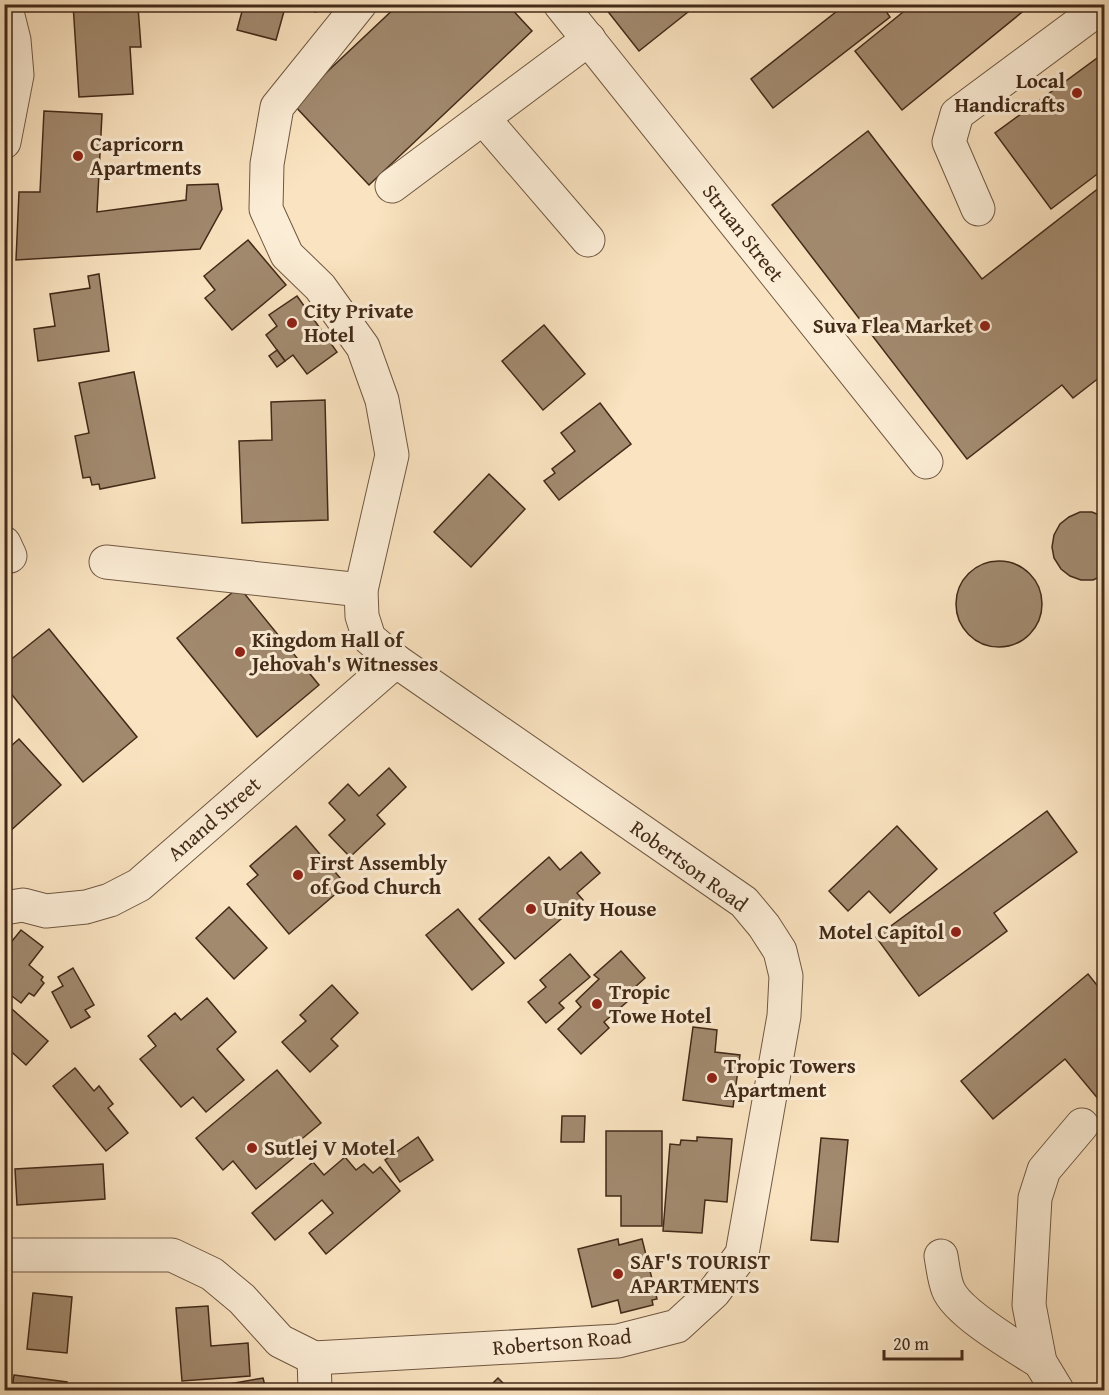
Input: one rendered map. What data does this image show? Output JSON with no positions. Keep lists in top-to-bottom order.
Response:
{
  "streets": {
    "street": ["Struan Street", "Anand Street", "Robertson Road"]
  },
  "crossings": [
    ["Anand Street", "Robertson Road"]
  ],
  "places": [
    "Local Handicrafts",
    "Capricorn Apartments",
    "City Private Hotel",
    "Suva Flea Market",
    "Kingdom Hall of Jehovah's Witnesses",
    "First Assembly of God Church",
    "Unity House",
    "Motel Capitol",
    "Tropic Towe Hotel",
    "Tropic Towers Apartment",
    "Sutlej V Motel",
    "SAF'S TOURIST APARTMENTS"
  ],
  "scale_bar": "20 m"
}
